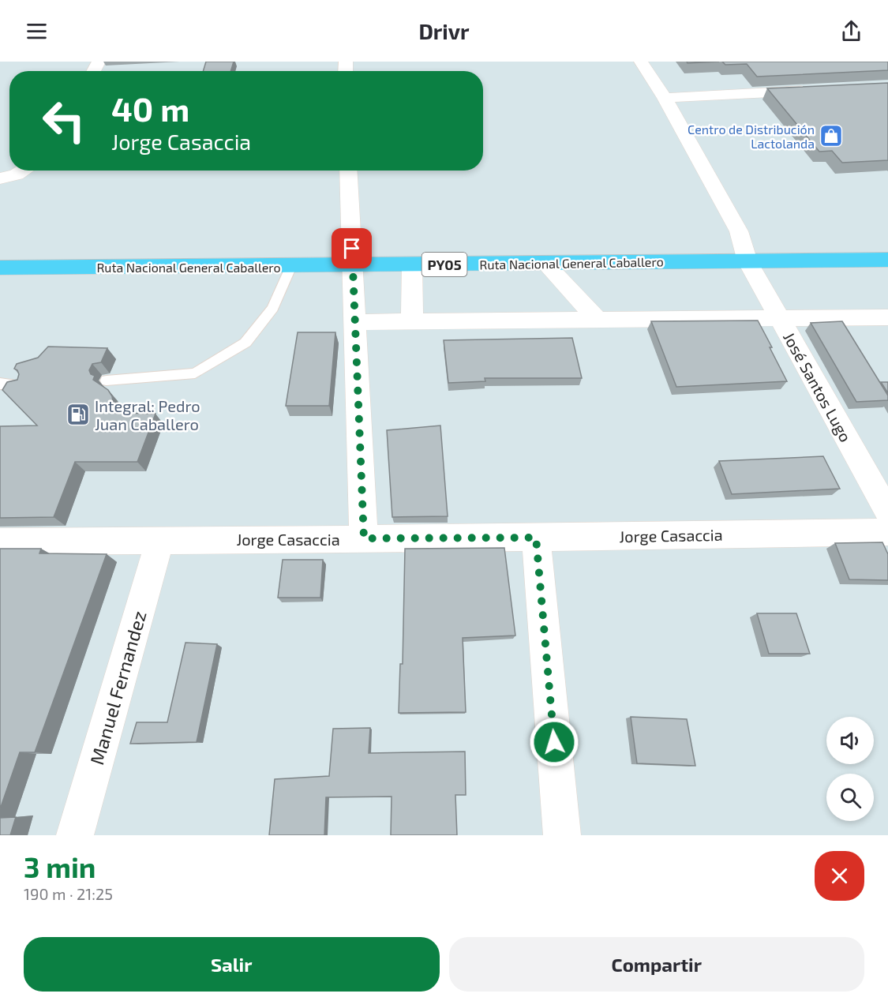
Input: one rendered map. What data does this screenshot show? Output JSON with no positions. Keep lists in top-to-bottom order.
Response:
{
  "streets": {
    "highway": ["Ruta Nacional General Caballero", "PY05"],
    "street": ["José Santos Lugo", "Jorge Casaccia", "Manuel Fernandez"]
  },
  "crossings": [
    ["Ruta Nacional General Caballero", "José Santos Lugo"],
    ["Jorge Casaccia", "Manuel Fernandez"]
  ],
  "places": {
    "shop": ["Centro de Distribución Lactolanda"],
    "fuel station": ["Integral: Pedro Juan Caballero"]
  },
  "page": {
    "header": "Drivr",
    "turn": ["40 m", "Jorge Casaccia"],
    "heading": ["3 min", "190 m · 21:25"],
    "buttons": ["Salir", "Compartir"]
  }
}
